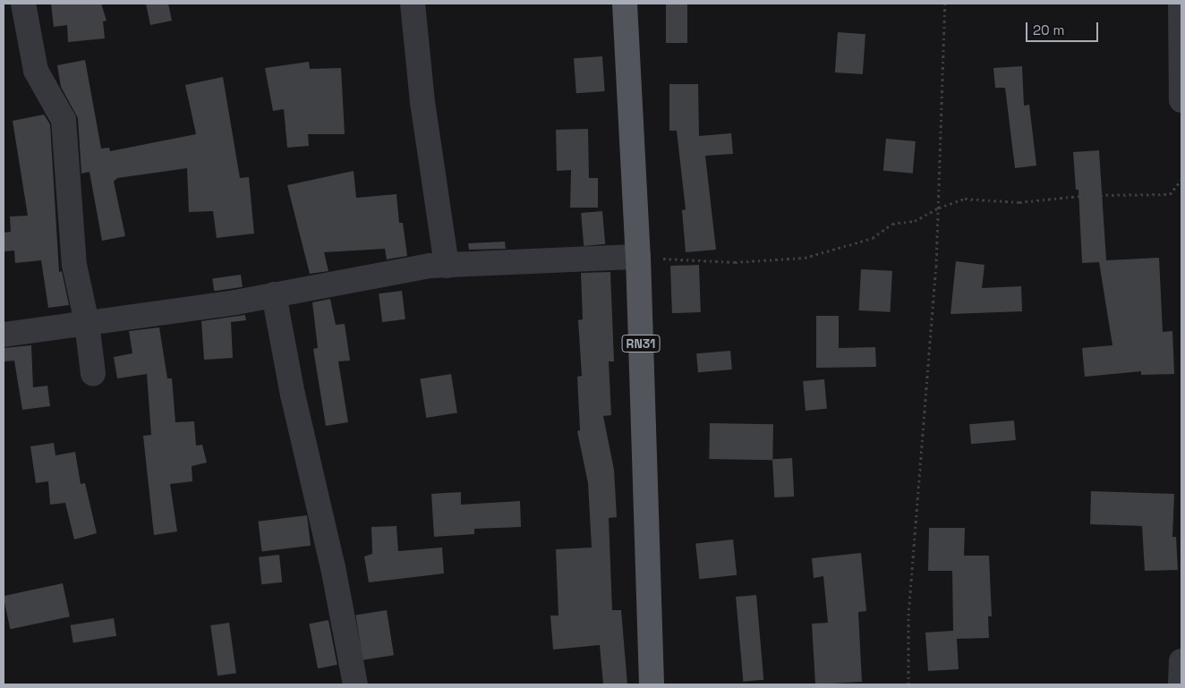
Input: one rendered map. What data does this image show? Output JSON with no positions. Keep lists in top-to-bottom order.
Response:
{
  "streets": {
    "main road": ["RN31"]
  },
  "scale_bar": "20 m"
}
